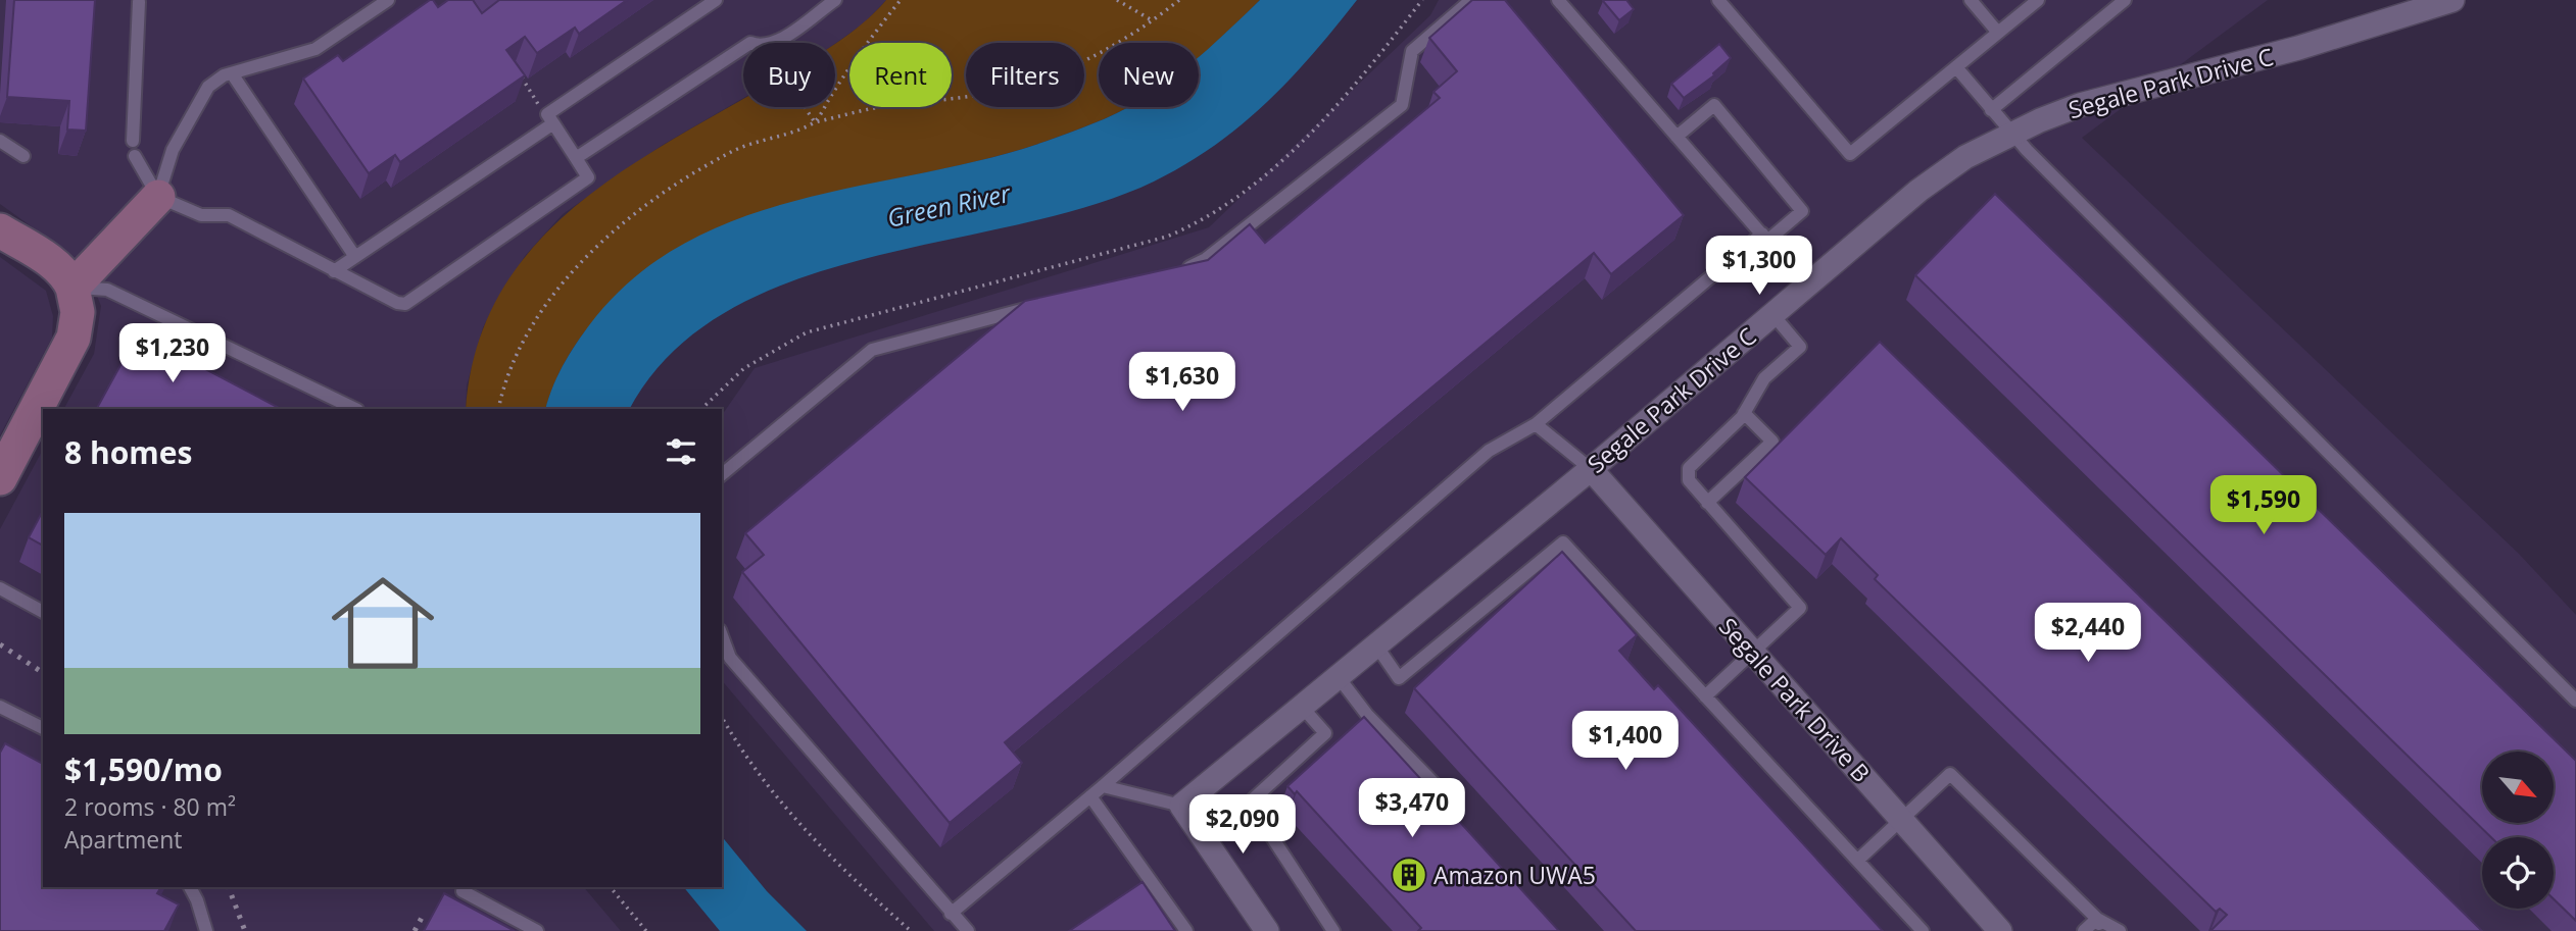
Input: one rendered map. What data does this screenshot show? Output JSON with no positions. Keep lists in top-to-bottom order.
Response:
{
  "streets": {
    "street": ["Segale Park Drive C", "Segale Park Drive B"]
  },
  "crossings": [
    ["Segale Park Drive C", "Segale Park Drive B"]
  ],
  "water": ["Green River"],
  "places": {
    "building": ["Amazon UWA5"]
  },
  "north": "bottom right",
  "page": {
    "chip": [
      "Buy",
      "Rent",
      "Filters",
      "New"
    ],
    "price": [
      "$1,300",
      "$1,230",
      "$1,630",
      "$1,590",
      "$2,440",
      "$1,400",
      "$3,470",
      "$2,090"
    ],
    "heading": "8 homes",
    "list": [
      {
        "name": "$1,590/mo",
        "note": "2 rooms · 80 m² · Apartment"
      }
    ]
  }
}
